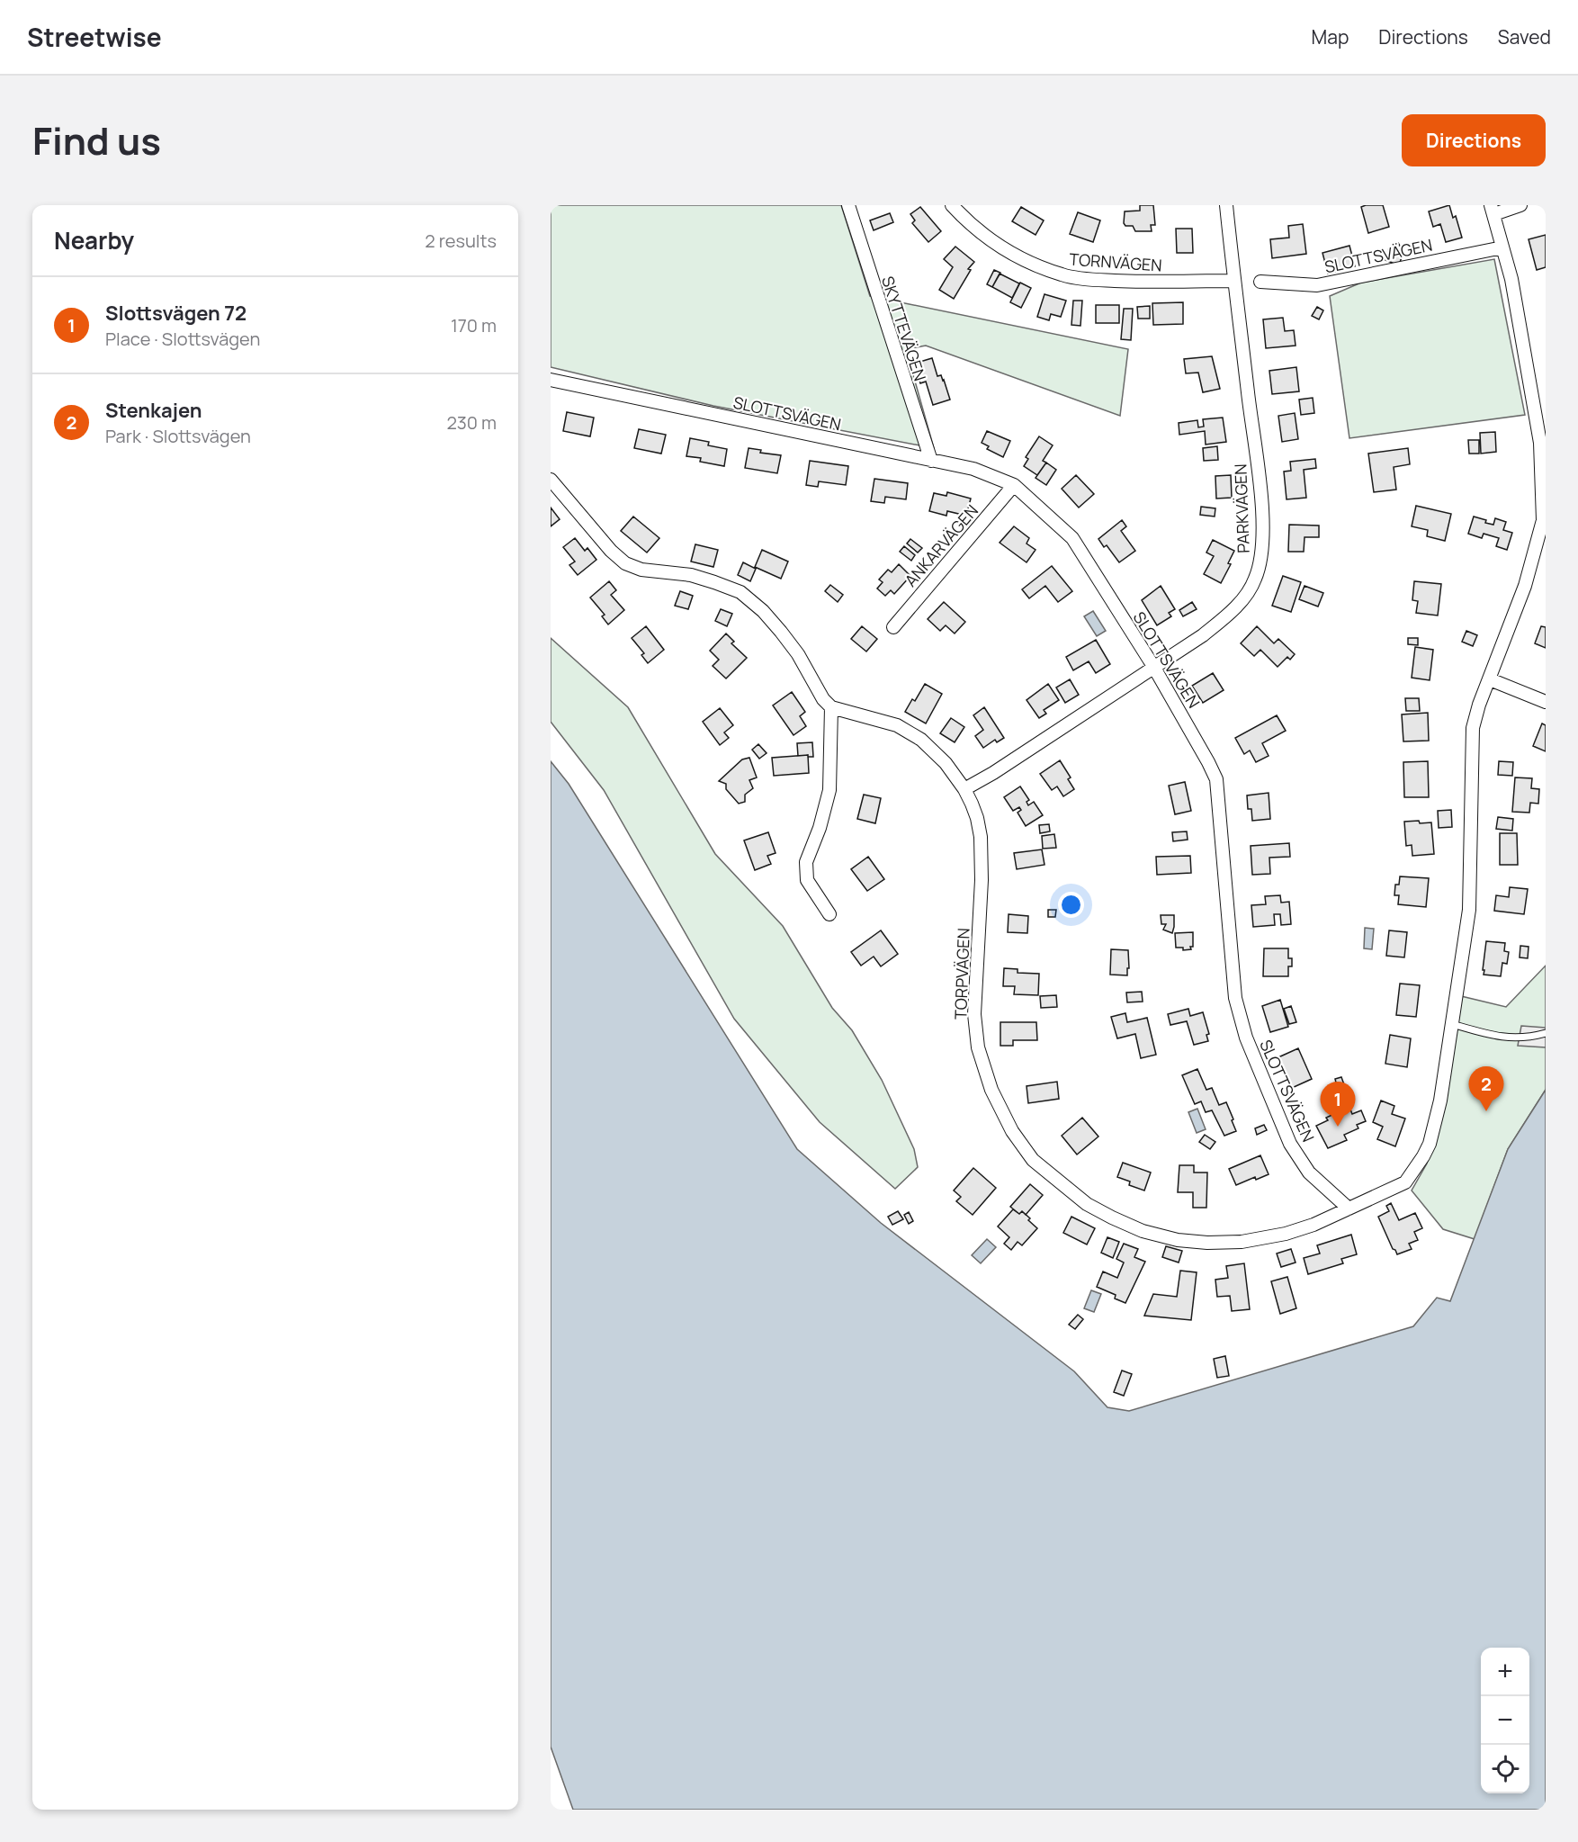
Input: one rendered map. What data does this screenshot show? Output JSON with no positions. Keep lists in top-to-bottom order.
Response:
{
  "streets": {
    "street": [
      "SLOTTSVÄGEN",
      "TORNVÄGEN",
      "SKYTTEVÄGEN",
      "PARKVÄGEN",
      "ANKARVÄGEN",
      "TORPVÄGEN"
    ]
  },
  "crossings": [
    ["SLOTTSVÄGEN", "SKYTTEVÄGEN"],
    ["SLOTTSVÄGEN", "PARKVÄGEN"],
    ["SLOTTSVÄGEN", "ANKARVÄGEN"],
    ["SLOTTSVÄGEN", "TORPVÄGEN"],
    ["TORNVÄGEN", "PARKVÄGEN"],
    ["PARKVÄGEN", "TORPVÄGEN"]
  ],
  "page": {
    "header": "Streetwise",
    "nav": ["Map", "Directions", "Saved"],
    "title": "Find us",
    "buttons": "Directions",
    "heading": ["Nearby", "2 results"],
    "list": [
      {
        "mark": "1",
        "name": "Slottsvägen 72",
        "note": "Place · Slottsvägen",
        "value": "170 m"
      },
      {
        "mark": "2",
        "name": "Stenkajen",
        "note": "Park · Slottsvägen",
        "value": "230 m"
      }
    ],
    "pins": ["2", "1"],
    "map_buttons": ["+", "−"]
  }
}
